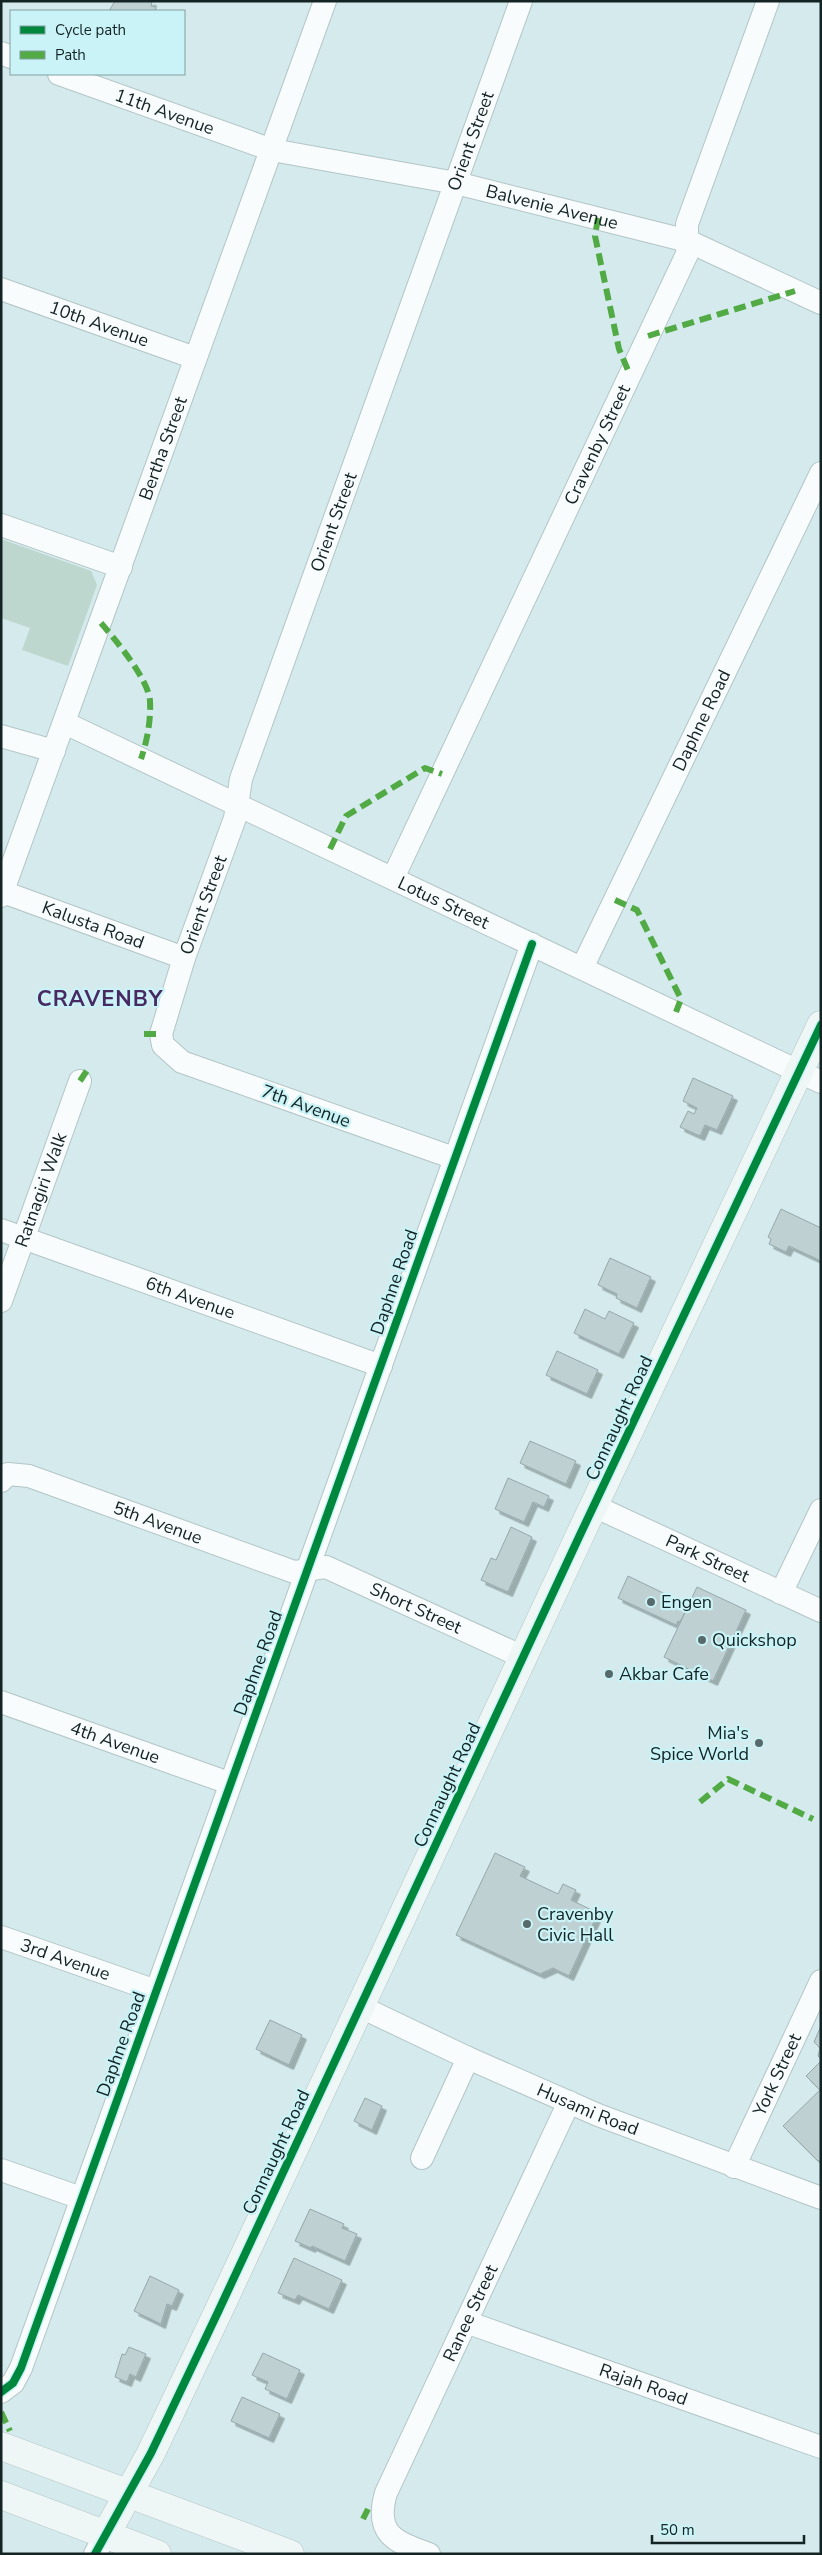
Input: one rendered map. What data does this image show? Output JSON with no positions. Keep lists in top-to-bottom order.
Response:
{
  "streets": {
    "street": [
      "11th Avenue",
      "Orient Street",
      "Balvenie Avenue",
      "10th Avenue",
      "Cravenby Street",
      "Bertha Street",
      "Daphne Road",
      "Lotus Street",
      "Kalusta Road",
      "7th Avenue",
      "Ratnagiri Walk",
      "6th Avenue",
      "Connaught Road",
      "5th Avenue",
      "Park Street",
      "Short Street",
      "4th Avenue",
      "3rd Avenue",
      "York Street",
      "Husami Road",
      "Ranee Street",
      "Rajah Road"
    ]
  },
  "crossings": [
    ["11th Avenue", "Balvenie Avenue"],
    ["11th Avenue", "Bertha Street"],
    ["Orient Street", "Balvenie Avenue"],
    ["Orient Street", "Lotus Street"],
    ["Orient Street", "Kalusta Road"],
    ["Orient Street", "7th Avenue"],
    ["Balvenie Avenue", "Cravenby Street"],
    ["Balvenie Avenue", "Bertha Street"],
    ["10th Avenue", "Bertha Street"],
    ["Cravenby Street", "Lotus Street"],
    ["Bertha Street", "Lotus Street"],
    ["Bertha Street", "Kalusta Road"],
    ["Daphne Road", "Lotus Street"],
    ["Daphne Road", "7th Avenue"],
    ["Daphne Road", "6th Avenue"],
    ["Daphne Road", "5th Avenue"],
    ["Daphne Road", "Short Street"],
    ["Daphne Road", "4th Avenue"],
    ["Daphne Road", "3rd Avenue"],
    ["Lotus Street", "Connaught Road"],
    ["Ratnagiri Walk", "6th Avenue"],
    ["Connaught Road", "Park Street"],
    ["Connaught Road", "Short Street"],
    ["Connaught Road", "Husami Road"],
    ["5th Avenue", "Short Street"],
    ["York Street", "Husami Road"],
    ["Husami Road", "Ranee Street"],
    ["Ranee Street", "Rajah Road"]
  ],
  "districts": ["CRAVENBY"],
  "places": [
    "Engen",
    "Quickshop",
    "Akbar Cafe",
    "Mia's Spice World",
    "Cravenby Civic Hall"
  ],
  "legend": ["Cycle path", "Path"],
  "scale_bar": "50 m"
}
